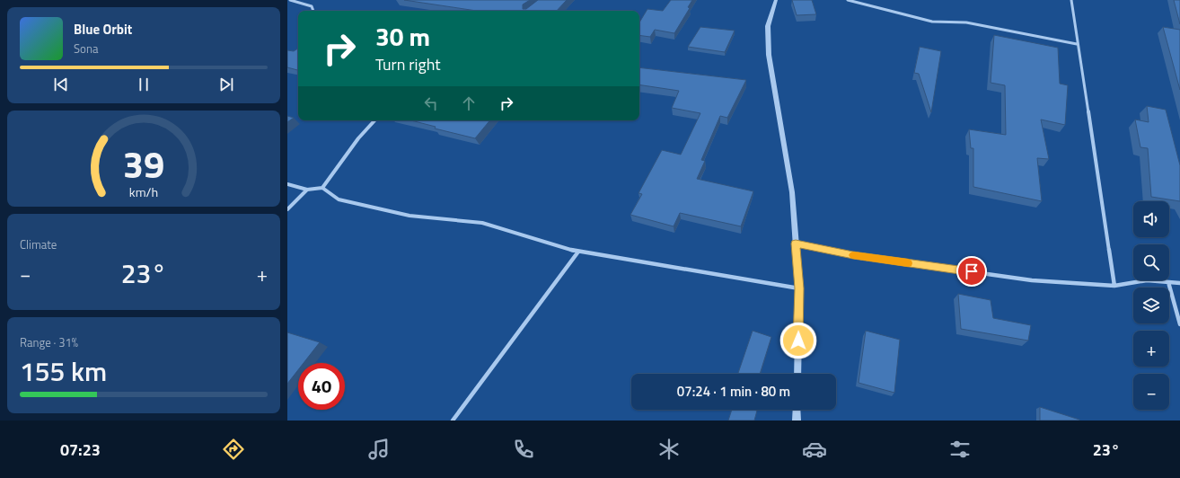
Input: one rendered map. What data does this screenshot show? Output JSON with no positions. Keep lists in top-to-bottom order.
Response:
{
  "page": {
    "turn": ["30 m", "Turn right"],
    "song": ["Blue Orbit", "Sona"],
    "map_buttons": ["+", "−"],
    "tile": [
      "Climate",
      ["Range · 31%", "155 km"]
    ],
    "heat": ["−", "23°", "+"],
    "limit": "40",
    "trip": "07:24 · 1 min · 80 m",
    "tabs": ["07:23", "23°"],
    "gauge": ["39", "km/h"]
  }
}
